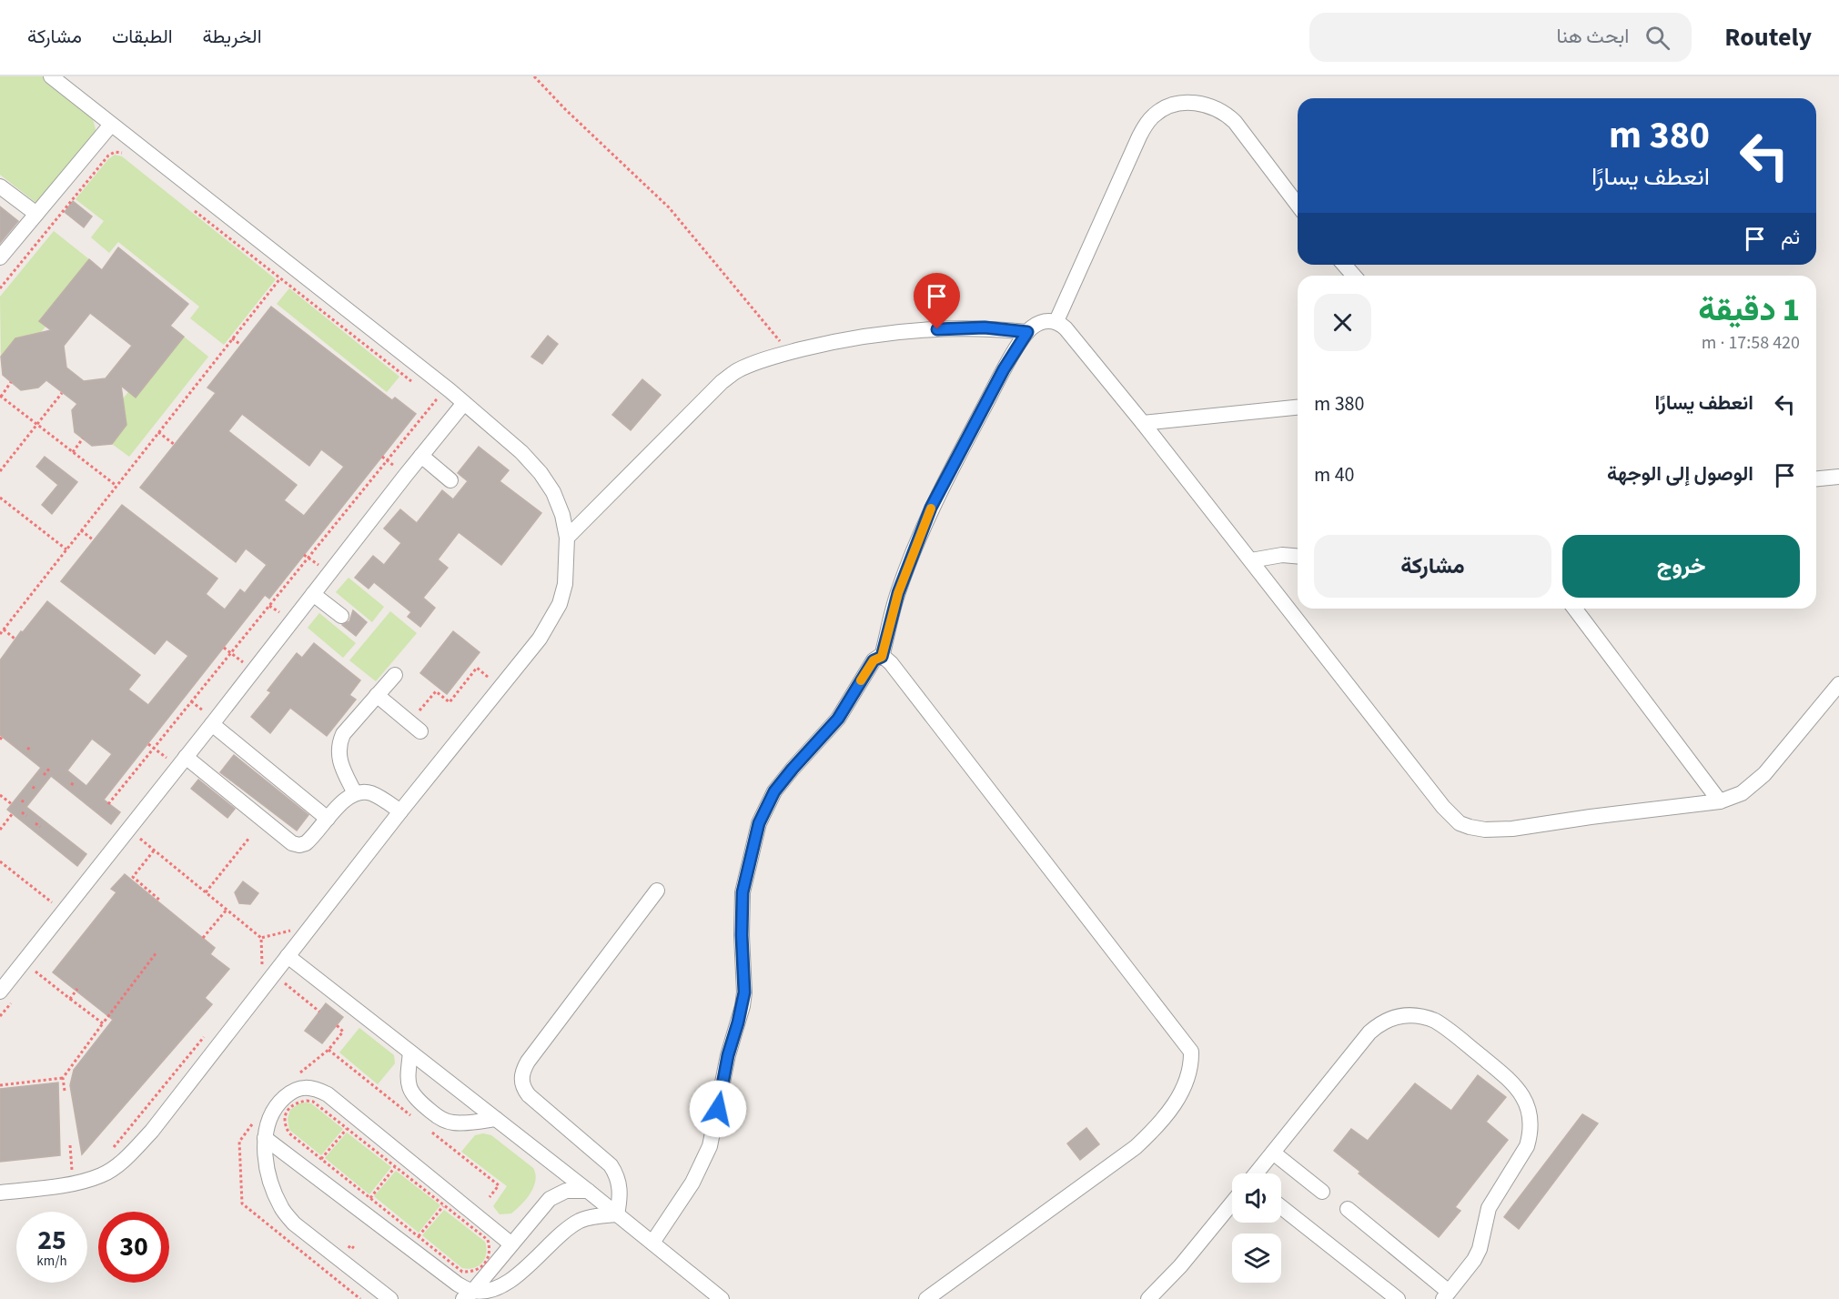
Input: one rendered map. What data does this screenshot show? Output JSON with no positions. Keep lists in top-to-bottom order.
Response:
{
  "page": {
    "header": "Routely",
    "search": "ابحث هنا",
    "nav": ["الخريطة", "الطبقات", "مشاركة"],
    "turn": ["380 m", "انعطف يسارًا"],
    "then": "ثم",
    "heading": ["1 دقيقة", "420 m · 17:58"],
    "list": [
      {
        "name": "انعطف يسارًا",
        "value": "380 m"
      },
      {
        "name": "الوصول إلى الوجهة",
        "value": "40 m"
      }
    ],
    "buttons": ["خروج", "مشاركة"],
    "speed": "25 km/h",
    "limit": "30"
  }
}
